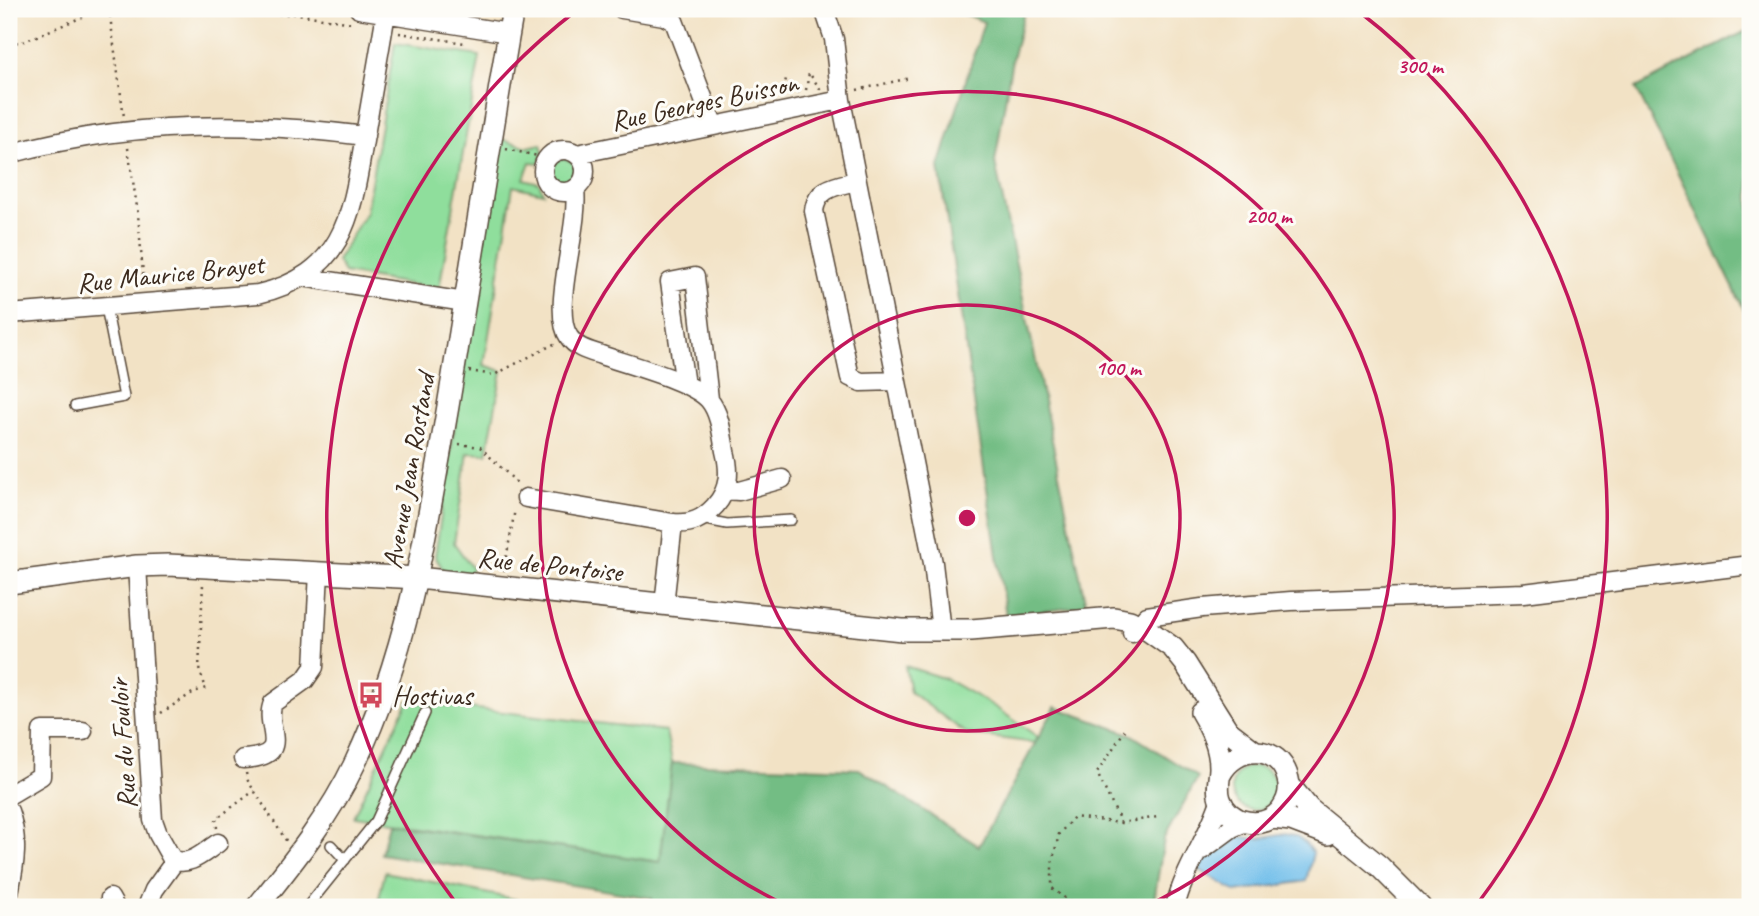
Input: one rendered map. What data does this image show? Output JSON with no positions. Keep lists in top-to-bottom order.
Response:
{
  "streets": {
    "street": [
      "Rue Georges Buisson",
      "Rue Maurice Brayet",
      "Avenue Jean Rostand",
      "Rue de Pontoise",
      "Rue du Fouloir"
    ]
  },
  "crossings": [
    ["Avenue Jean Rostand", "Rue de Pontoise"],
    ["Rue de Pontoise", "Rue du Fouloir"]
  ],
  "places": {
    "bus stop": ["Hostivas"]
  },
  "rings": ["300 m", "200 m", "100 m"]
}
